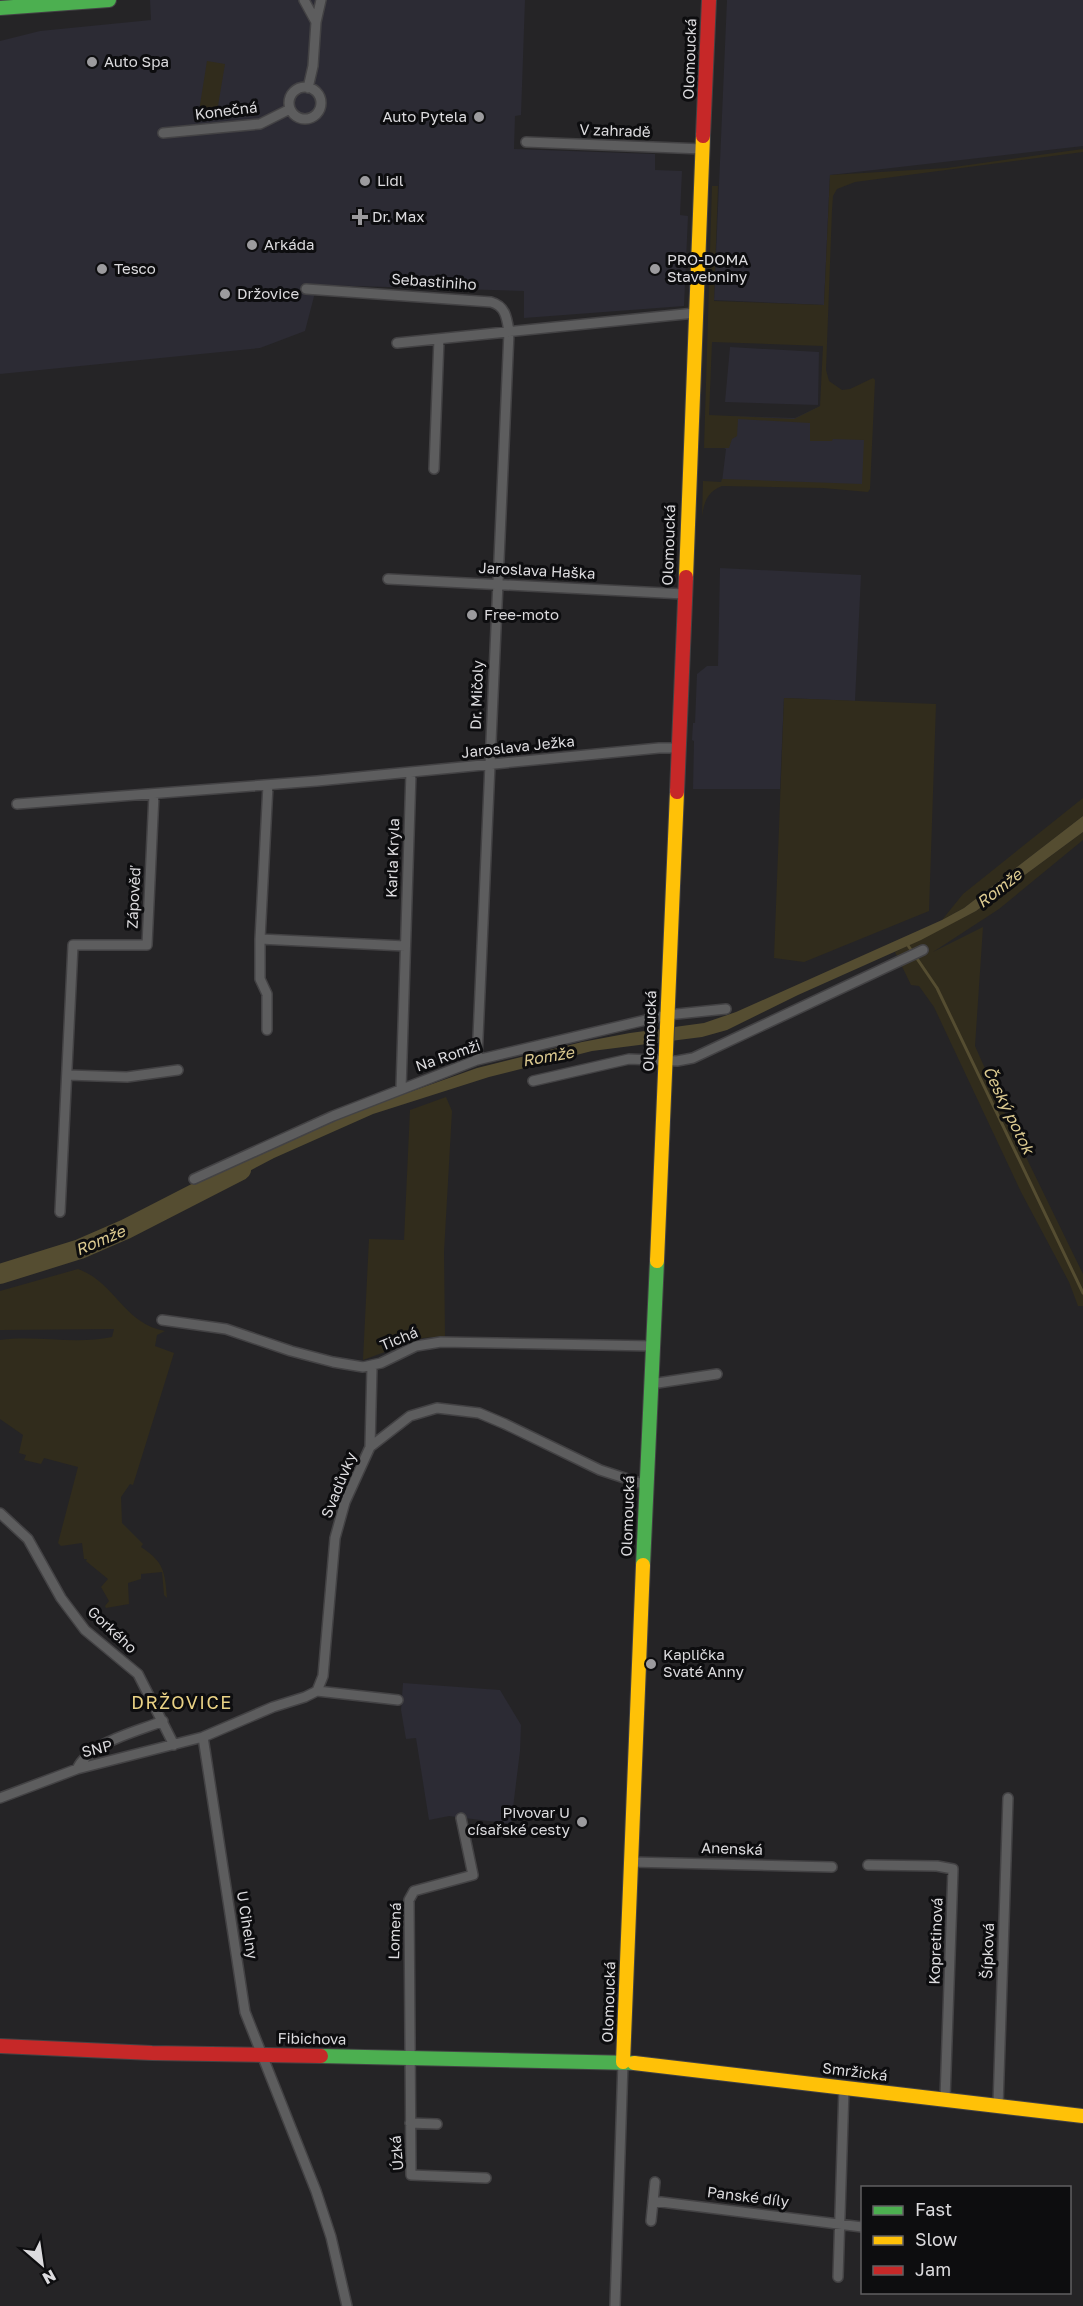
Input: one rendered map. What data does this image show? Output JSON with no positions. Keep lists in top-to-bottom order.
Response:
{
  "streets": {
    "main road": ["Olomoucká", "Fibichova", "Smržická"],
    "street": [
      "Konečná",
      "V zahradě",
      "Sebastiniho",
      "Jaroslava Haška",
      "Dr. Mičoly",
      "Jaroslava Ježka",
      "Karla Kryla",
      "Zápověď",
      "Na Romži",
      "Tichá",
      "Svadůvky",
      "Gorkého",
      "SNP",
      "Anenská",
      "U Cihelny",
      "Lomená",
      "Kopretinová",
      "Šípková",
      "Úzká",
      "Panské díly"
    ]
  },
  "crossings": [
    ["Olomoucká", "V zahradě"],
    ["Olomoucká", "Jaroslava Haška"],
    ["Olomoucká", "Jaroslava Ježka"],
    ["Olomoucká", "Na Romži"],
    ["Olomoucká", "Tichá"],
    ["Olomoucká", "Svadůvky"],
    ["Olomoucká", "Anenská"],
    ["Olomoucká", "Fibichova"],
    ["Olomoucká", "Smržická"],
    ["Sebastiniho", "Dr. Mičoly"],
    ["Jaroslava Haška", "Dr. Mičoly"],
    ["Dr. Mičoly", "Jaroslava Ježka"],
    ["Dr. Mičoly", "Na Romži"],
    ["Jaroslava Ježka", "Karla Kryla"],
    ["Jaroslava Ježka", "Zápověď"],
    ["Karla Kryla", "Na Romži"],
    ["Gorkého", "SNP"],
    ["SNP", "U Cihelny"],
    ["U Cihelny", "Fibichova"],
    ["Lomená", "Fibichova"],
    ["Lomená", "Úzká"],
    ["Kopretinová", "Smržická"],
    ["Šípková", "Smržická"],
    ["Fibichova", "Smržická"],
    ["Fibichova", "Úzká"]
  ],
  "districts": ["DRŽOVICE"],
  "water": ["Romže", "Český potok"],
  "places": {
    "other": [
      "Auto Spa",
      "Auto Pytela",
      "Lidl",
      "Arkáda",
      "Tesco",
      "PRO-DOMA Stavebniny",
      "Držovice",
      "Free-moto",
      "Kaplička Svaté Anny",
      "Pivovar U císařské cesty"
    ],
    "health": ["Dr. Max"]
  },
  "legend": ["Fast", "Slow", "Jam"],
  "north": "bottom right"
}
